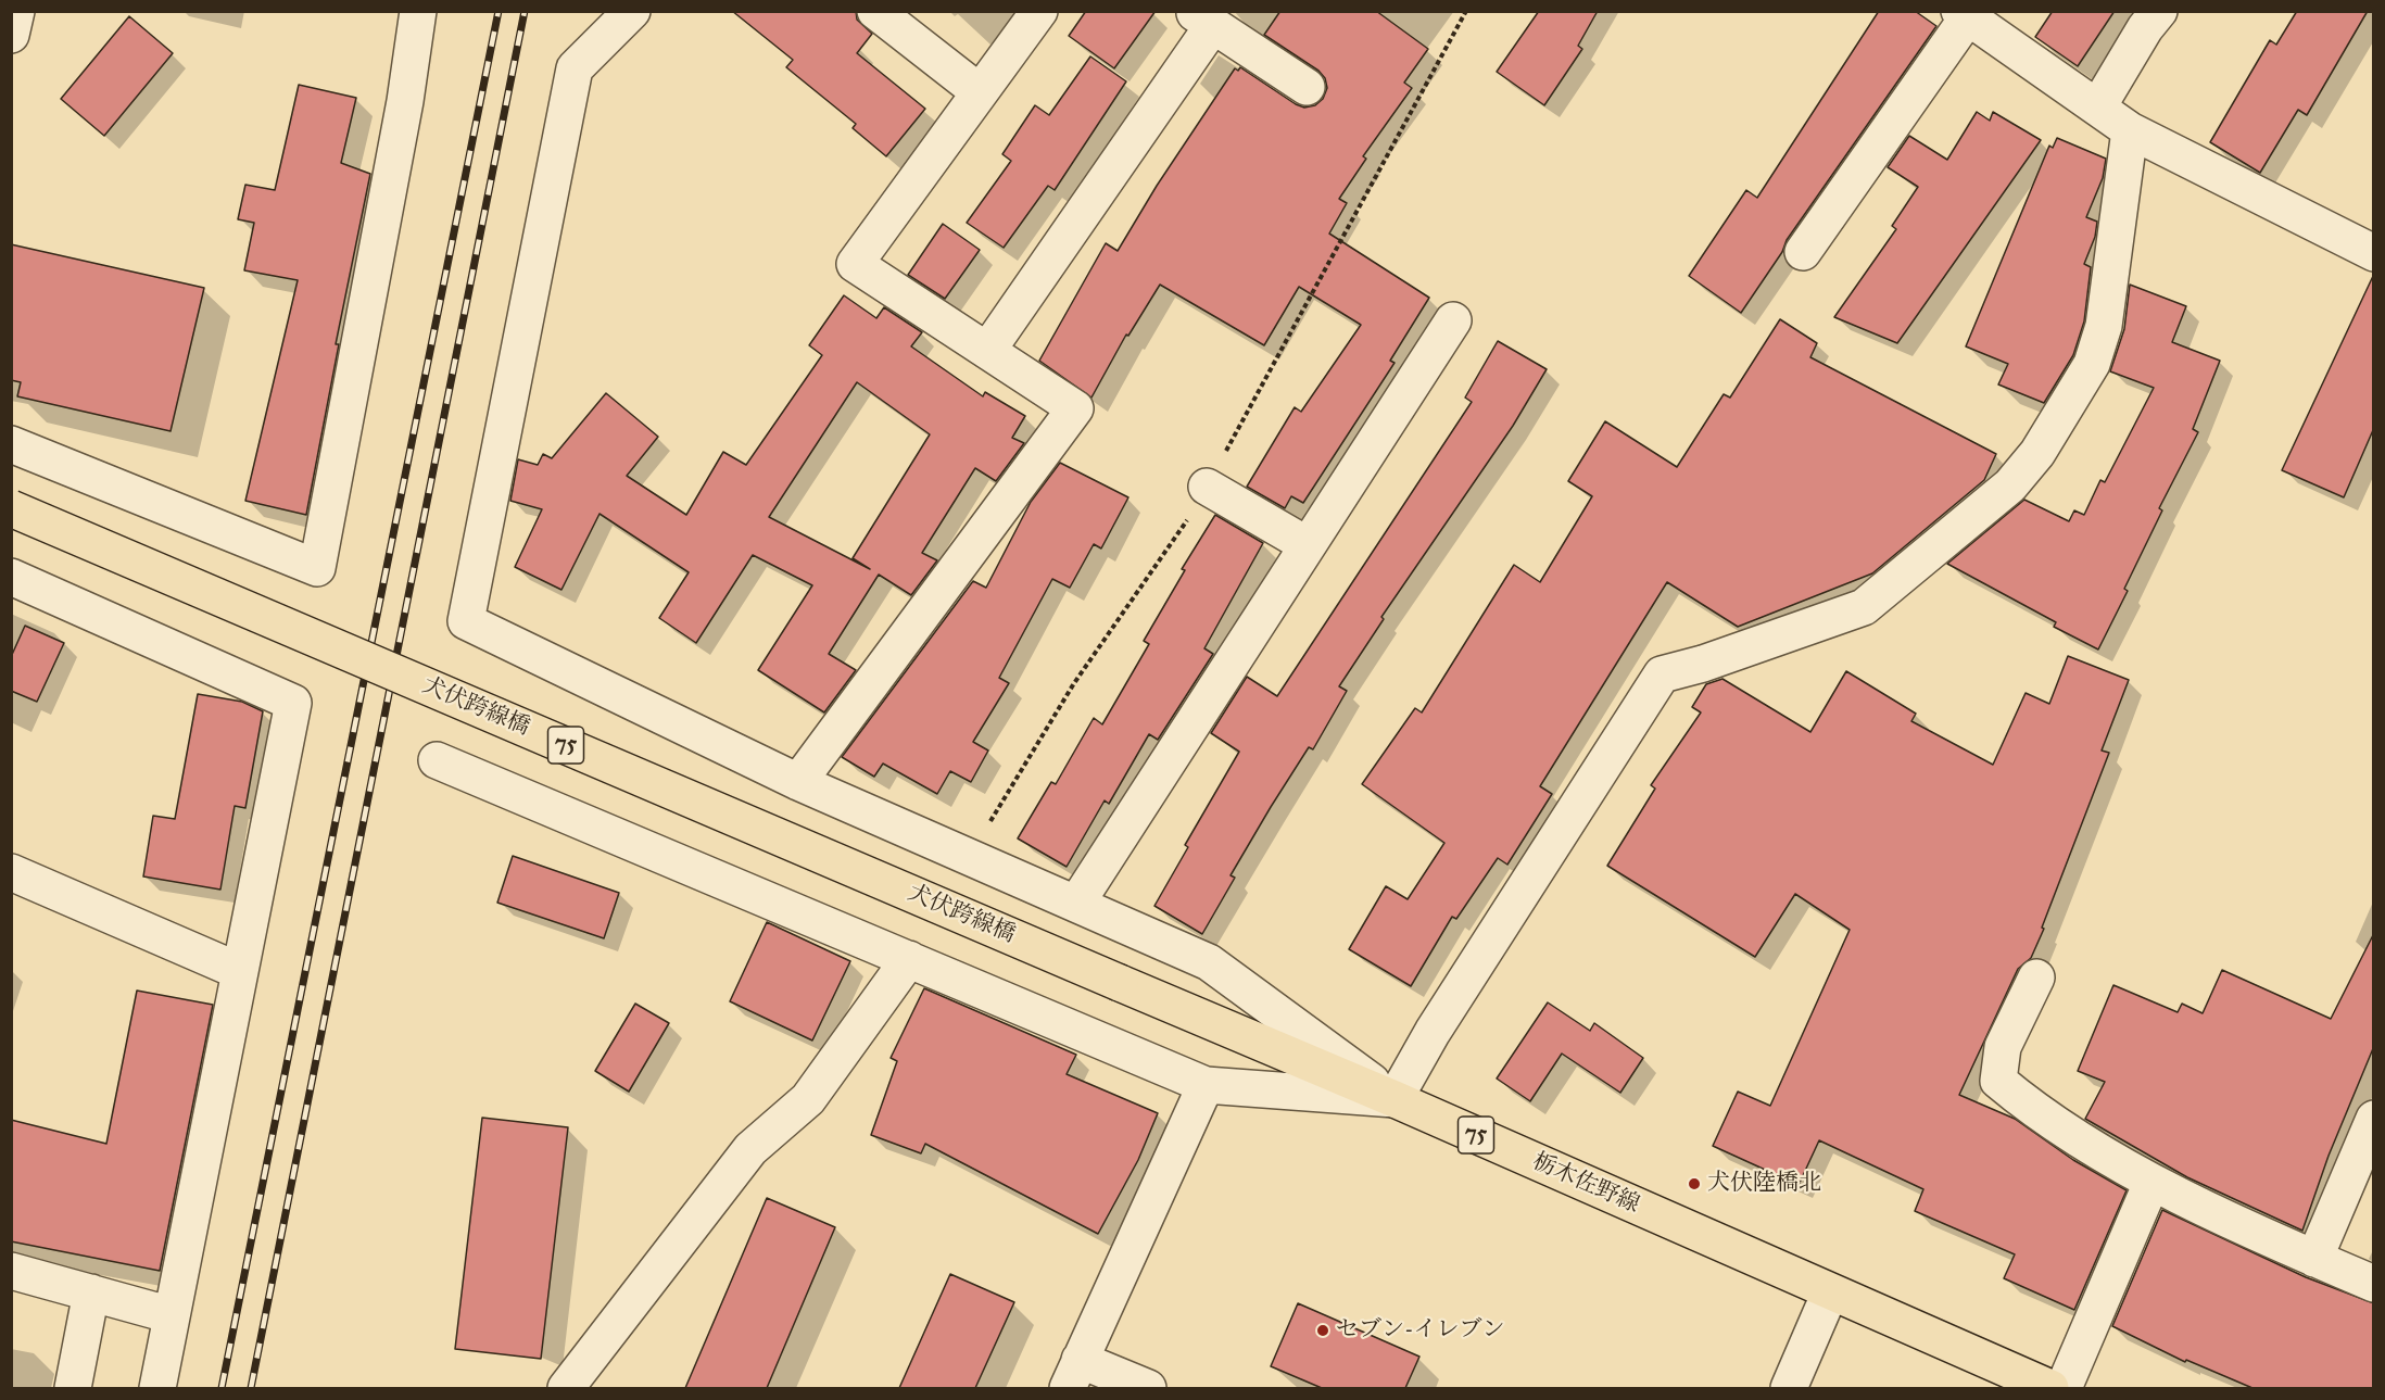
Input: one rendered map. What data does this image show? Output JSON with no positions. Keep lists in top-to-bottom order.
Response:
{
  "streets": {
    "main road": ["犬伏跨線橋", "75", "栃木佐野線"]
  },
  "crossings": [
    ["犬伏跨線橋", "栃木佐野線"]
  ],
  "places": ["犬伏陸橋北", "セブン-イレブン"]
}
